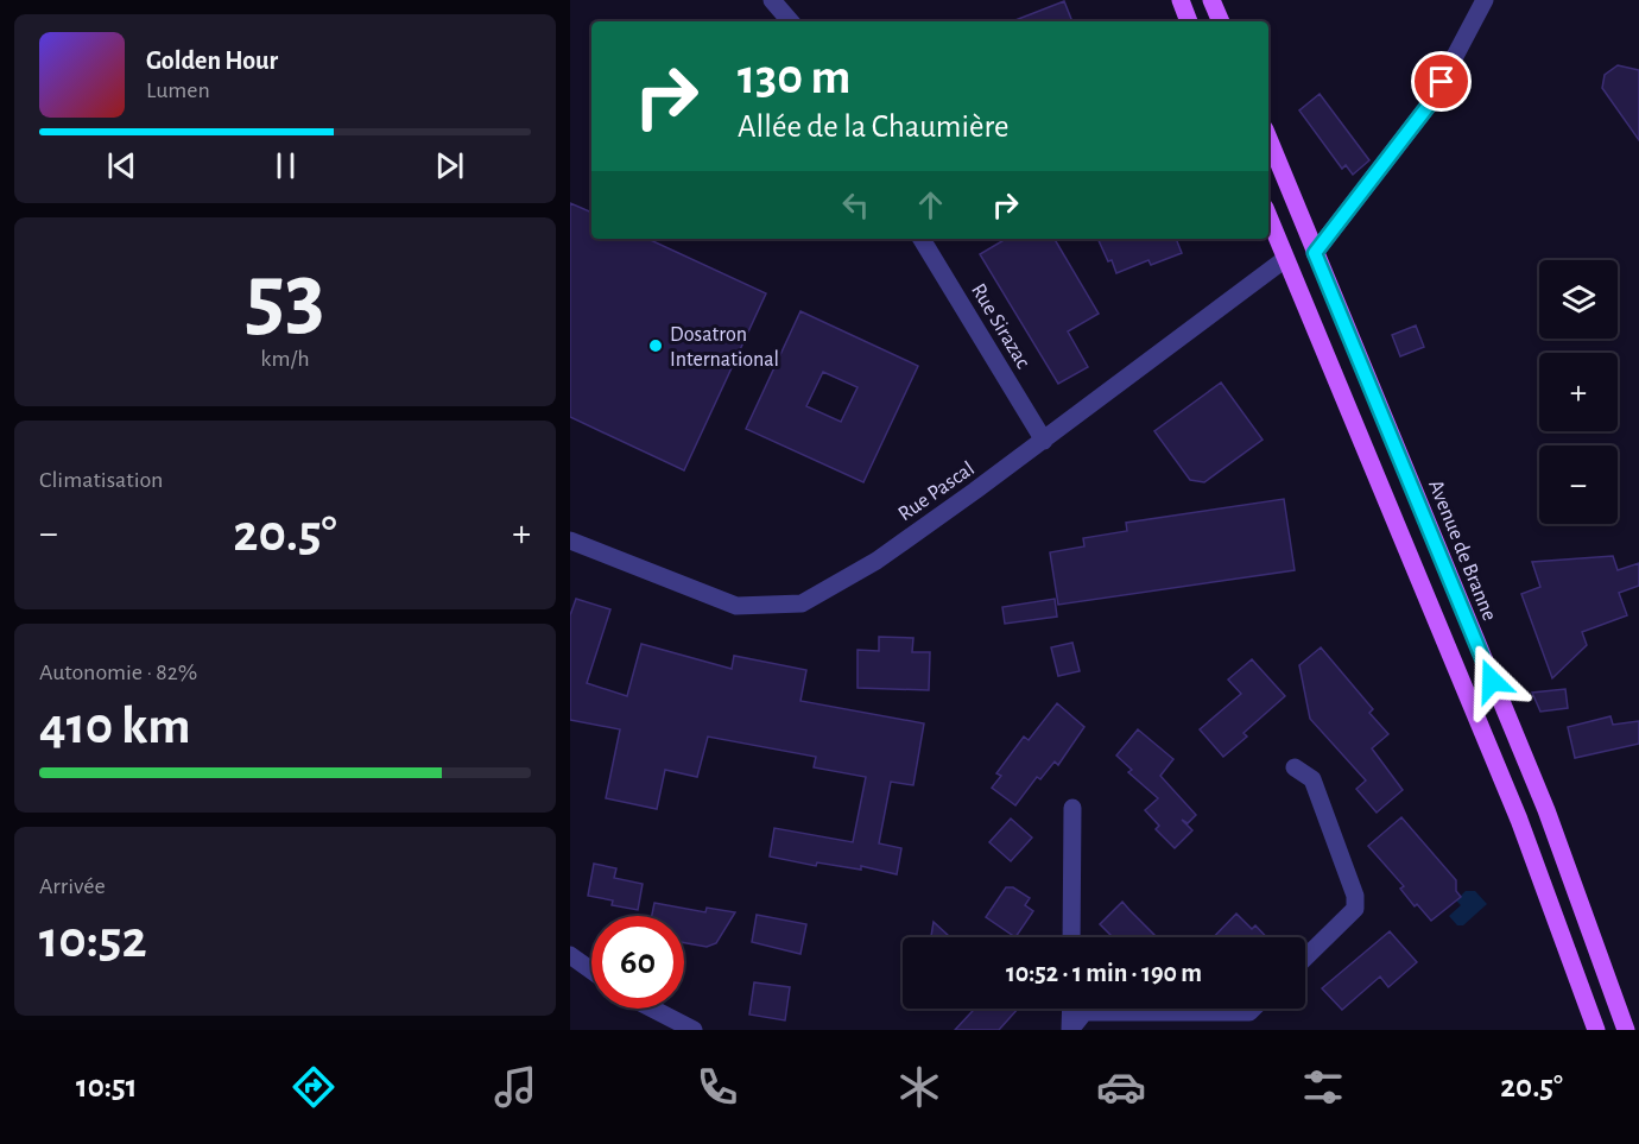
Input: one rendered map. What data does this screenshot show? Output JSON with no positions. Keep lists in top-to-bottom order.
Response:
{
  "streets": {
    "main road": ["Avenue de Branne"],
    "street": ["Rue Sirazac", "Rue Pascal"]
  },
  "crossings": [
    ["Rue Sirazac", "Rue Pascal"]
  ],
  "places": ["Dosatron International"],
  "page": {
    "turn": ["130 m", "Allée de la Chaumière"],
    "song": ["Golden Hour", "Lumen"],
    "tile": [
      ["53", "km/h"],
      "Climatisation",
      ["Autonomie · 82%", "410 km"],
      ["Arrivée", "10:52"]
    ],
    "map_buttons": ["+", "−"],
    "heat": ["−", "20.5°", "+"],
    "limit": "60",
    "trip": "10:52 · 1 min · 190 m",
    "tabs": ["10:51", "20.5°"]
  }
}
